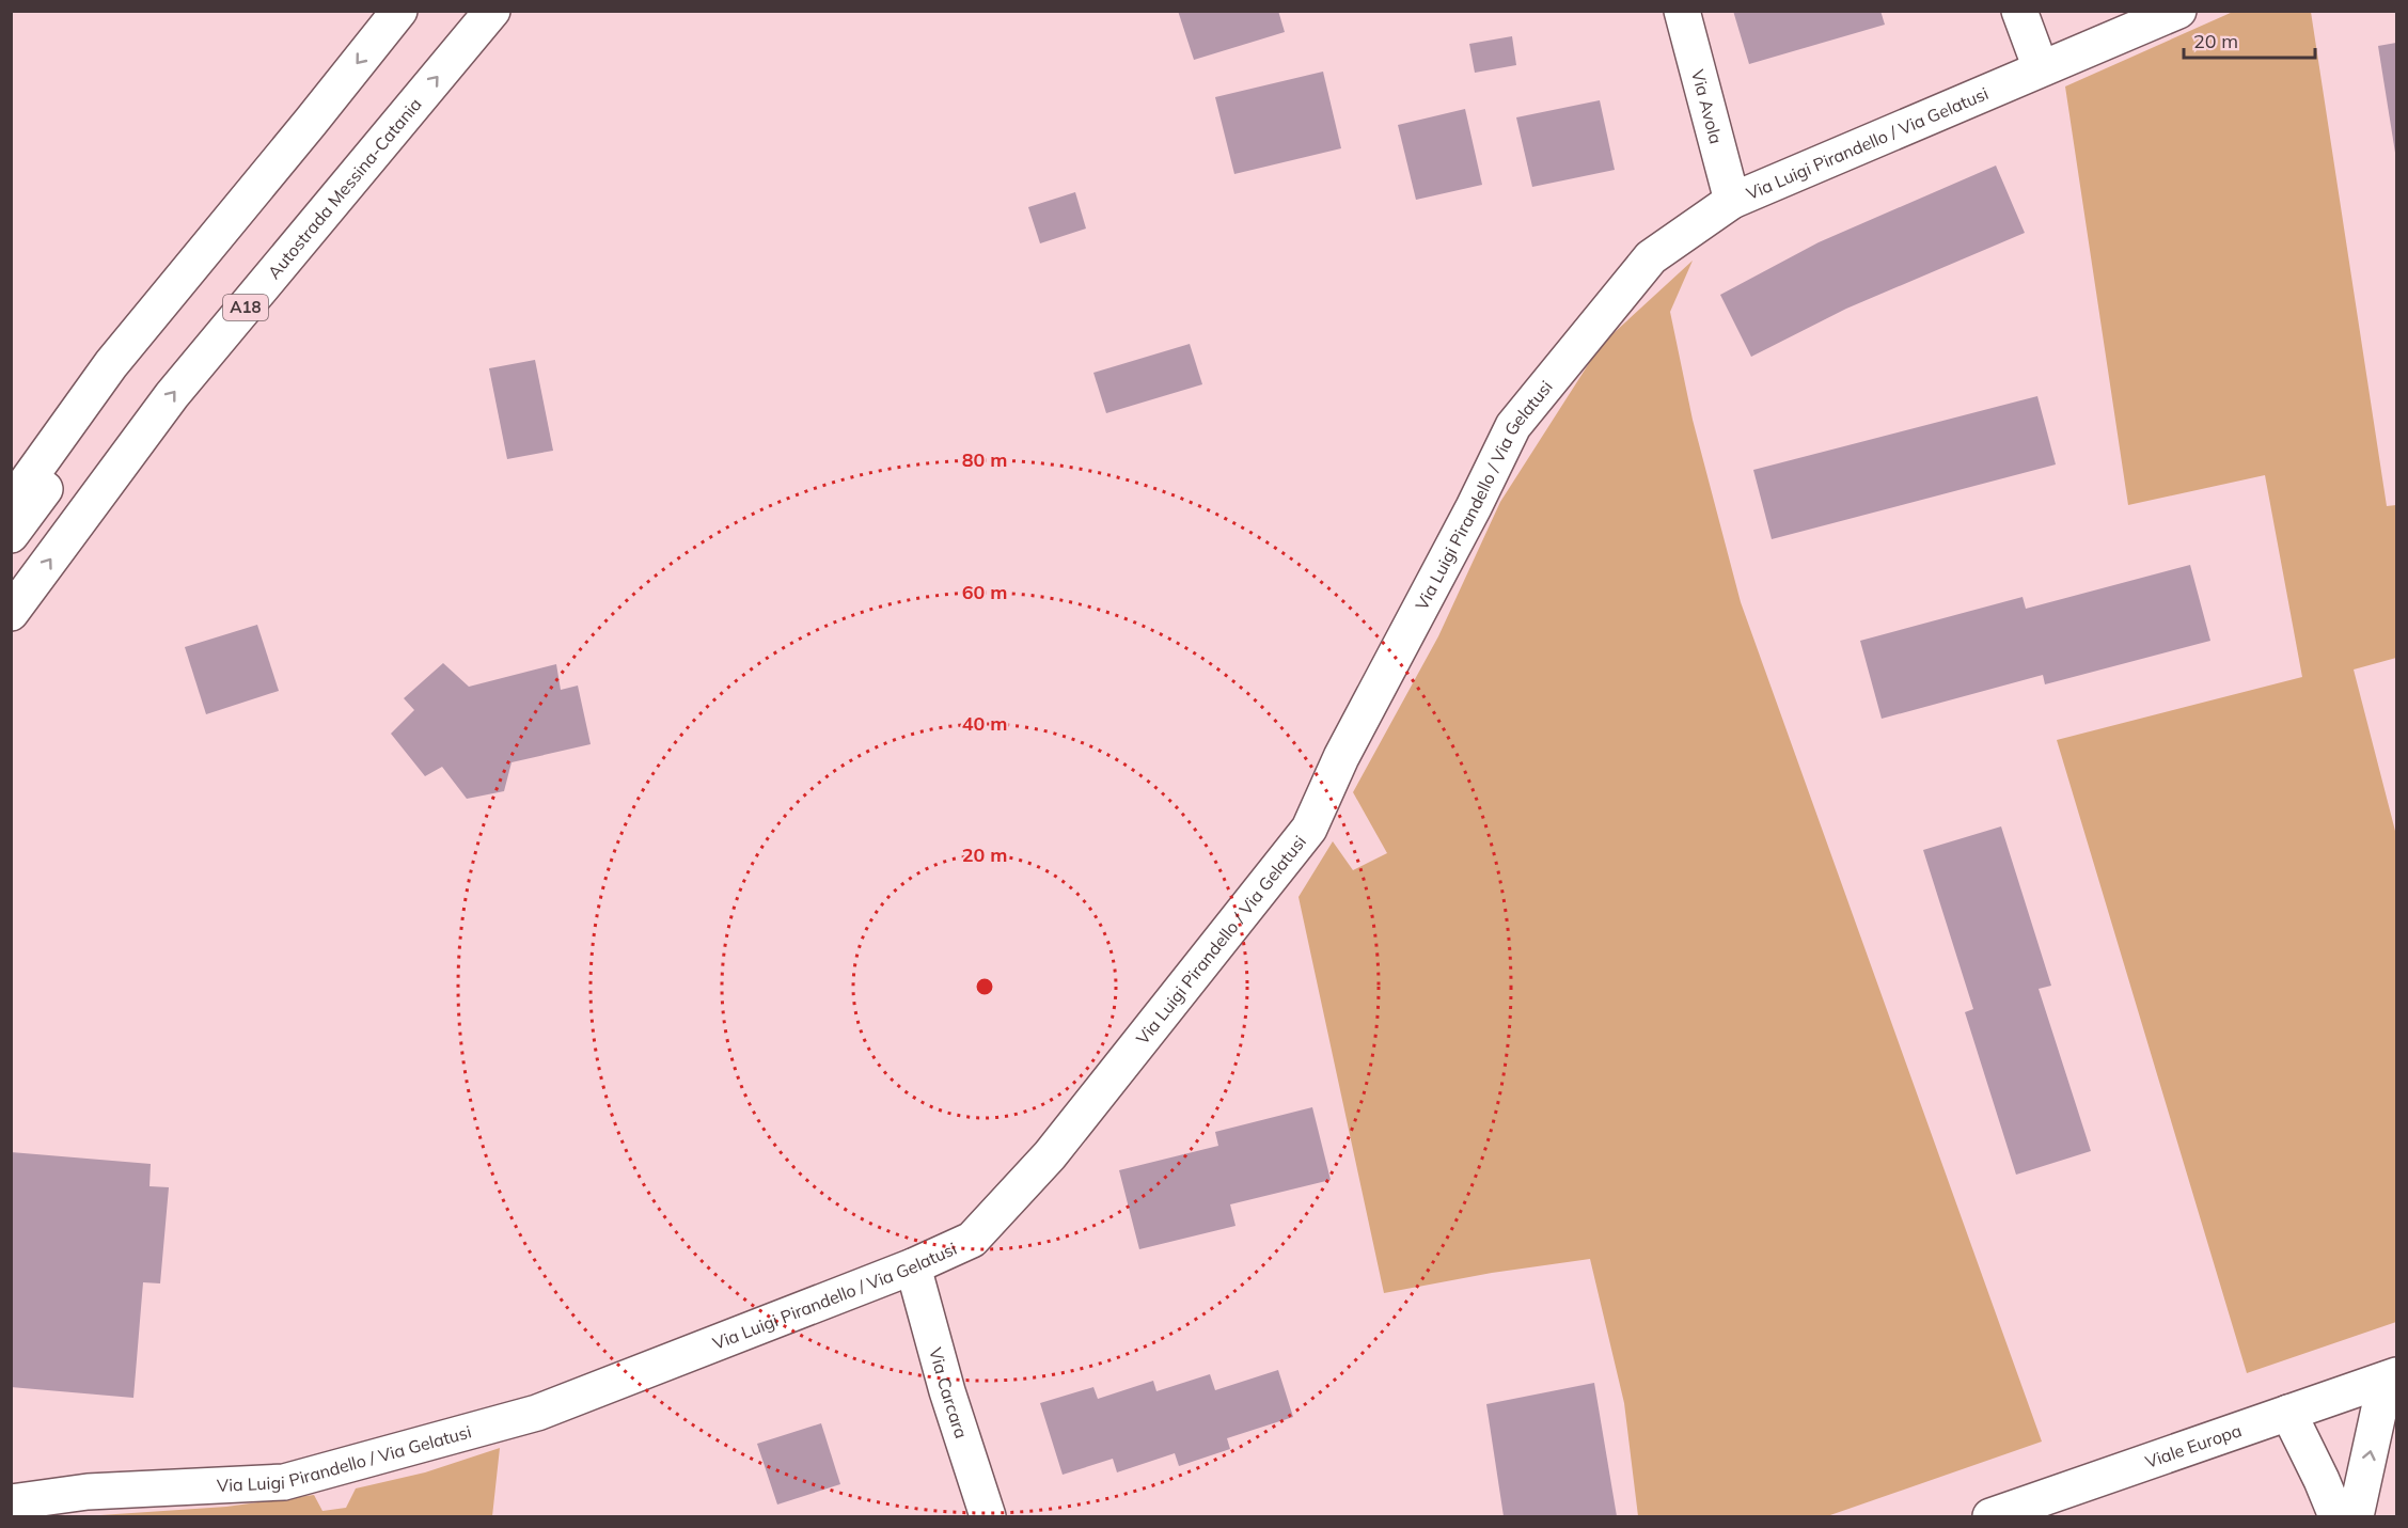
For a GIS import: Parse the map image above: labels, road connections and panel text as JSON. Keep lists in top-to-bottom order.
{
  "streets": {
    "main road": [
      "Via Avola",
      "Via Luigi Pirandello / Via Gelatusi",
      "Autostrada Messina-Catania",
      "A18",
      "Via Carcara",
      "Viale Europa"
    ]
  },
  "crossings": [
    ["Via Avola", "Via Luigi Pirandello / Via Gelatusi"],
    ["Via Luigi Pirandello / Via Gelatusi", "Via Carcara"]
  ],
  "scale_bar": "20 m",
  "rings": [
    "80 m",
    "60 m",
    "40 m",
    "20 m"
  ]
}
